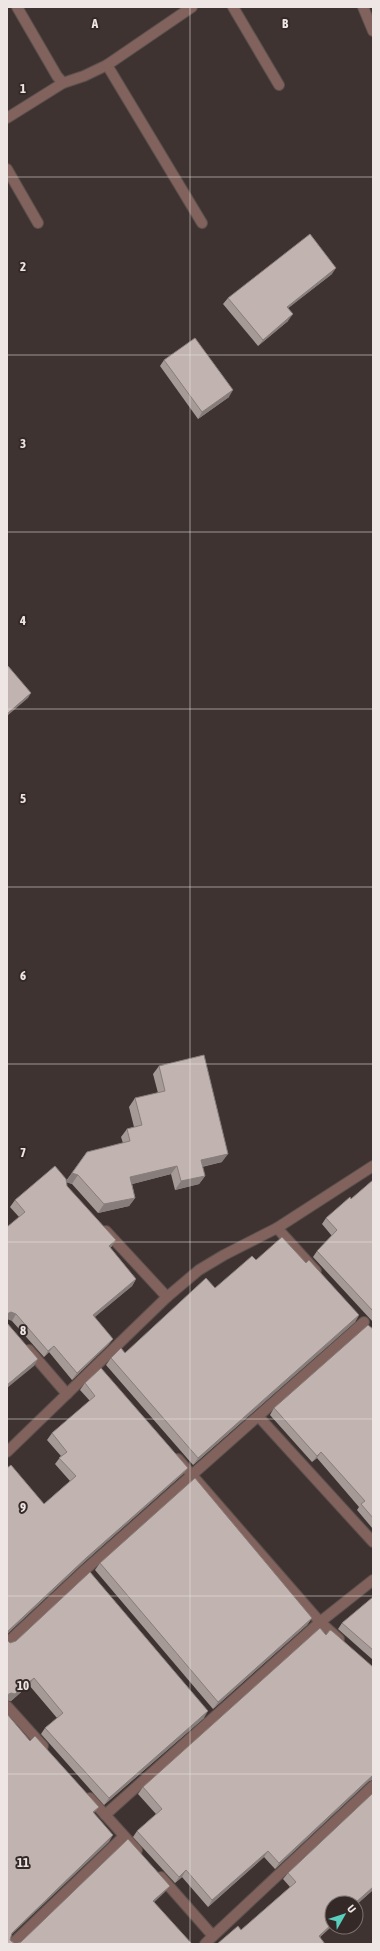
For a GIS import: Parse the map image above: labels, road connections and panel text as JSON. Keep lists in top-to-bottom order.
{
  "north": "top right",
  "grid": {
    "columns": ["A", "B"],
    "rows": [
      "1",
      "2",
      "3",
      "4",
      "5",
      "6",
      "7",
      "8",
      "9",
      "10",
      "11"
    ]
  }
}
